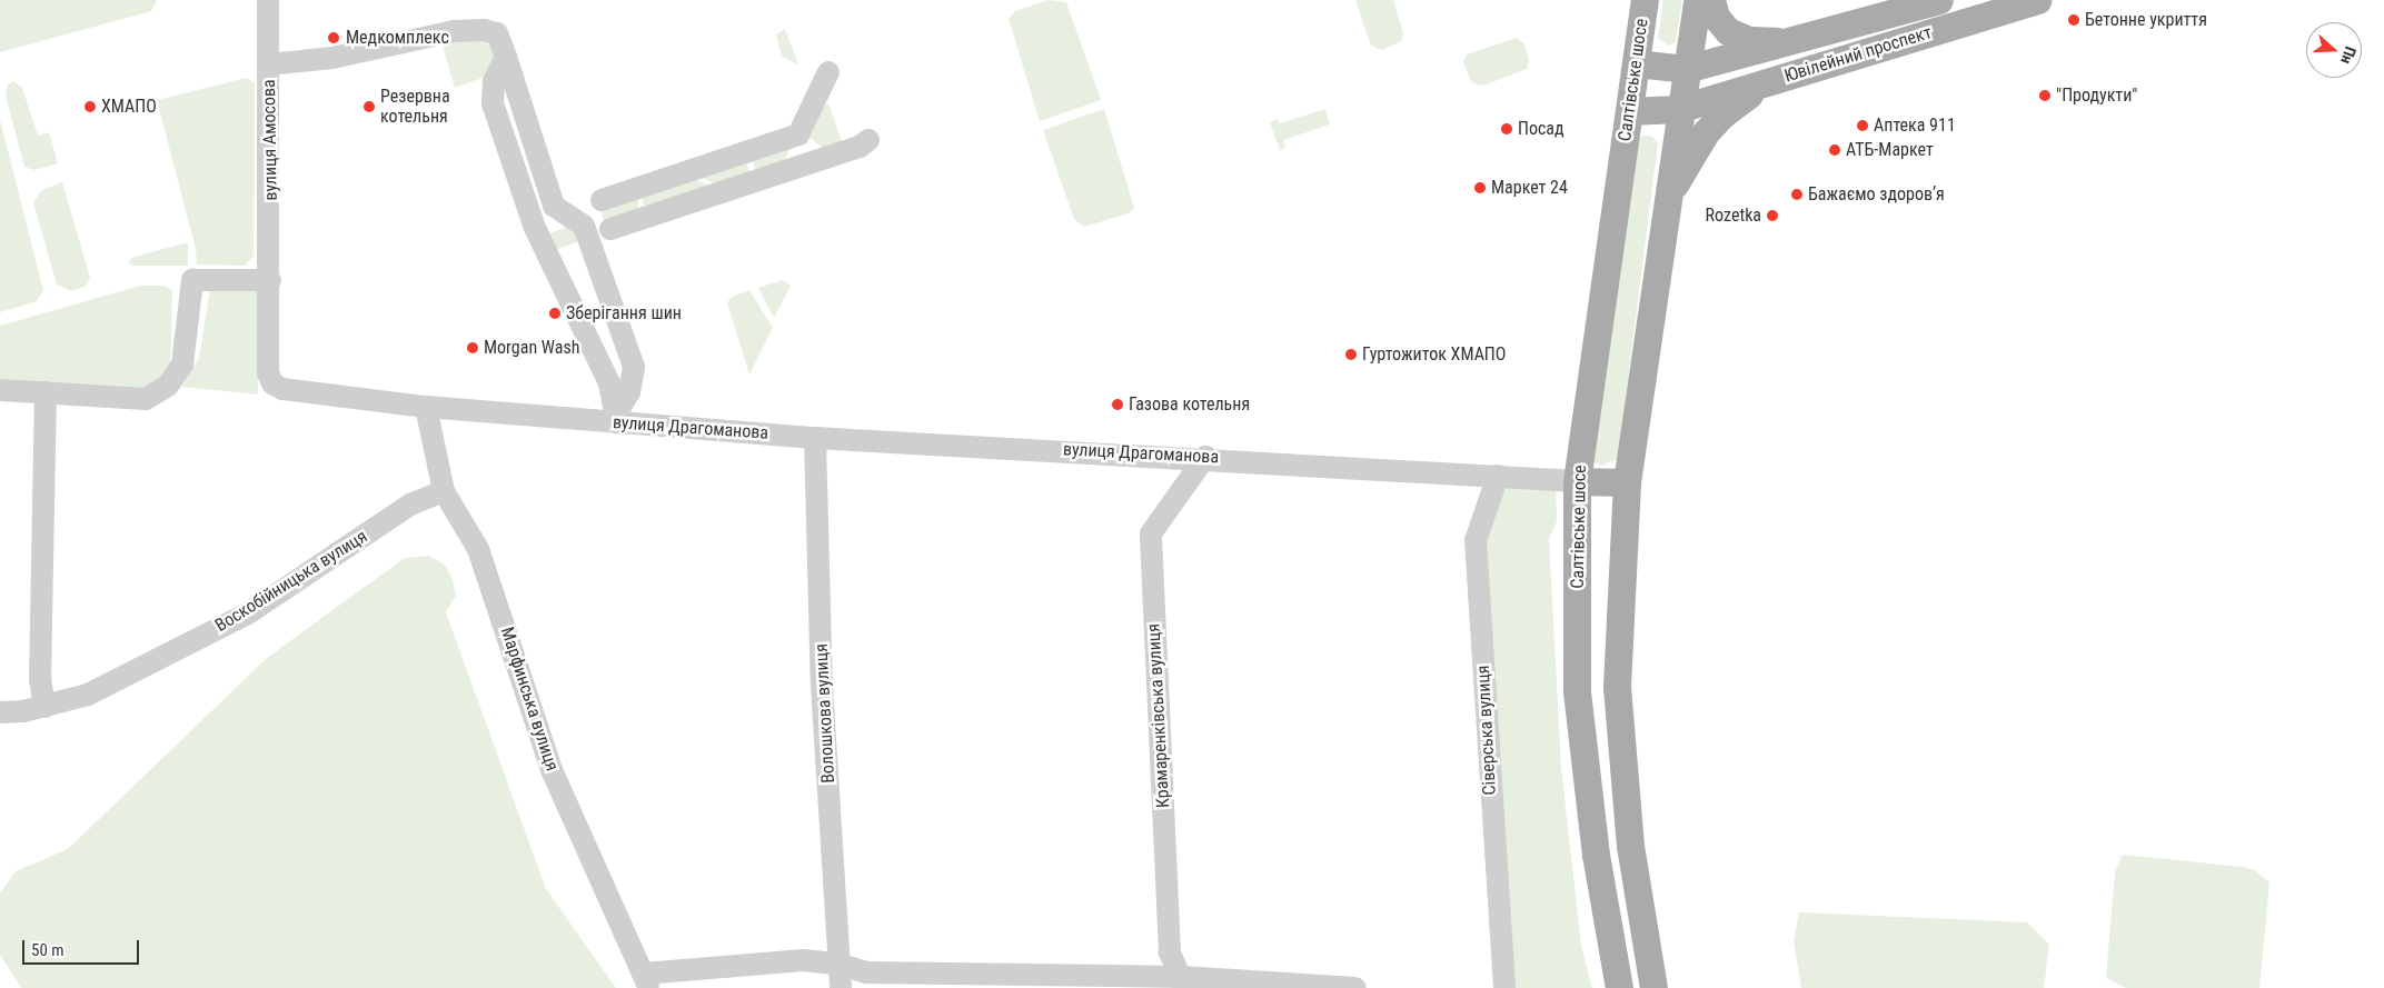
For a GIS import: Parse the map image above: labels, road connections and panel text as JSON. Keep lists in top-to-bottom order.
{
  "streets": {
    "main road": ["Ювілейний проспект", "Салтівське шосе"],
    "street": [
      "вулиця Амосова",
      "вулиця Драгоманова",
      "Воскобійницька вулиця",
      "Марфинська вулиця",
      "Волошкова вулиця",
      "Крамаренківська вулиця",
      "Сіверська вулиця"
    ]
  },
  "crossings": [
    ["Ювілейний проспект", "Салтівське шосе"],
    ["Салтівське шосе", "вулиця Драгоманова"],
    ["вулиця Амосова", "вулиця Драгоманова"],
    ["вулиця Драгоманова", "Марфинська вулиця"],
    ["вулиця Драгоманова", "Волошкова вулиця"],
    ["вулиця Драгоманова", "Крамаренківська вулиця"],
    ["вулиця Драгоманова", "Сіверська вулиця"],
    ["Воскобійницька вулиця", "Марфинська вулиця"]
  ],
  "places": [
    "Бетонне укриття",
    "Медкомплекс",
    "\"Продукти\"",
    "ХМАПО",
    "Резервна котельня",
    "Аптека 911",
    "Посад",
    "АТБ-Маркет",
    "Маркет 24",
    "Бажаємо здоровʼя",
    "Rozetka",
    "Зберігання шин",
    "Morgan Wash",
    "Гуртожиток ХМАПО",
    "Газова котельня"
  ],
  "scale_bar": "50 m",
  "north": "right"
}
